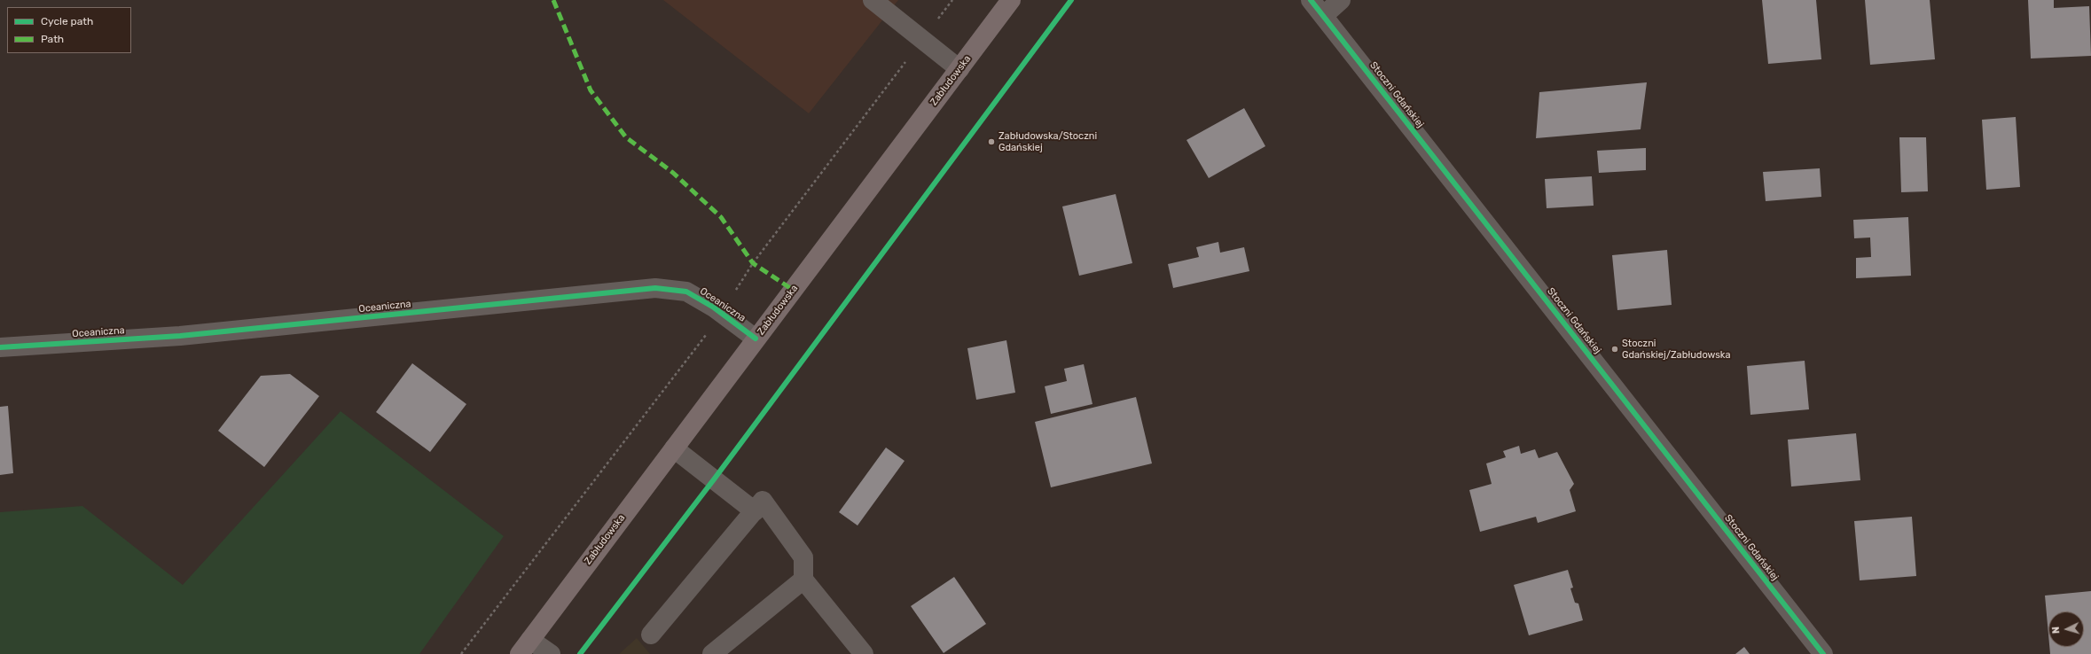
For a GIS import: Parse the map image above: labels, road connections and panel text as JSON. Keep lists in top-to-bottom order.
{
  "streets": {
    "highway": ["Zabłudowska"],
    "street": ["Stoczni Gdańskiej", "Oceaniczna"]
  },
  "crossings": [
    ["Zabłudowska", "Oceaniczna"]
  ],
  "places": ["Zabłudowska/Stoczni Gdańskiej", "Stoczni Gdańskiej/Zabłudowska"],
  "legend": ["Cycle path", "Path"],
  "north": "left"
}
